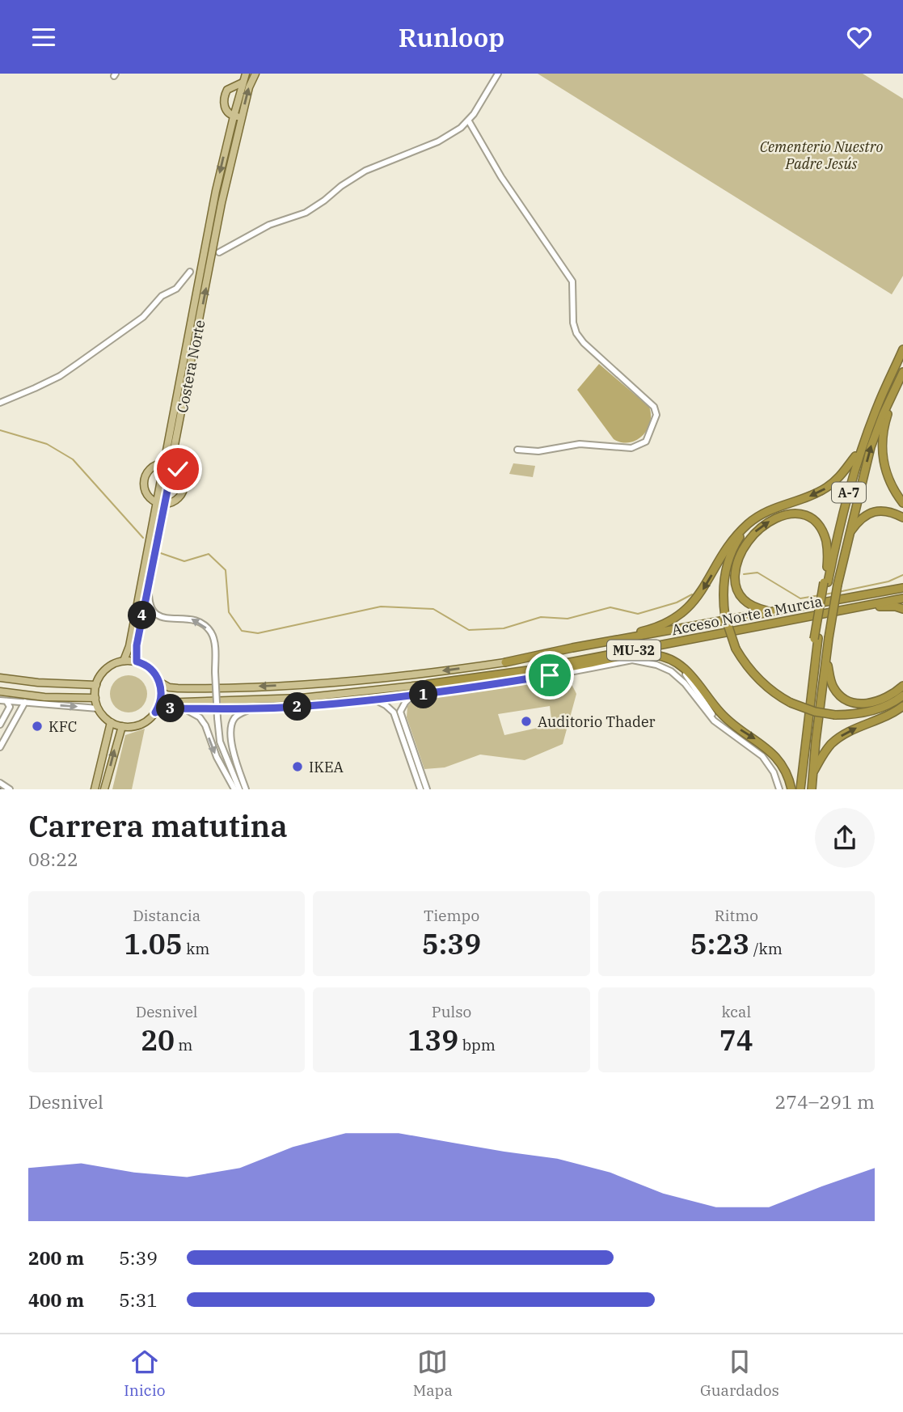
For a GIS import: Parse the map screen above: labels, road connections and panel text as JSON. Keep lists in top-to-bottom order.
{
  "streets": {
    "highway": ["A-7", "Acceso Norte a Murcia", "MU-32"],
    "main road": ["Costera Norte"]
  },
  "parks": ["Cementerio Nuestro Padre Jesús"],
  "places": ["Auditorio Thader", "KFC", "IKEA"],
  "page": {
    "header": "Runloop",
    "pins": [
      "4",
      "1",
      "2",
      "3"
    ],
    "heading": ["Carrera matutina", "08:22"],
    "stats": [
      ["Distancia", "1.05 km"],
      ["Tiempo", "5:39"],
      ["Ritmo", "5:23 /km"],
      ["Desnivel", "20 m"],
      ["Pulso", "139 bpm"],
      ["kcal", "74"]
    ],
    "chart": ["Desnivel", "274–291 m"],
    "list": [
      {
        "name": "200 m",
        "note": "5:39"
      },
      {
        "name": "400 m",
        "note": "5:31"
      }
    ],
    "tabs": ["Inicio", "Mapa", "Guardados"]
  }
}
